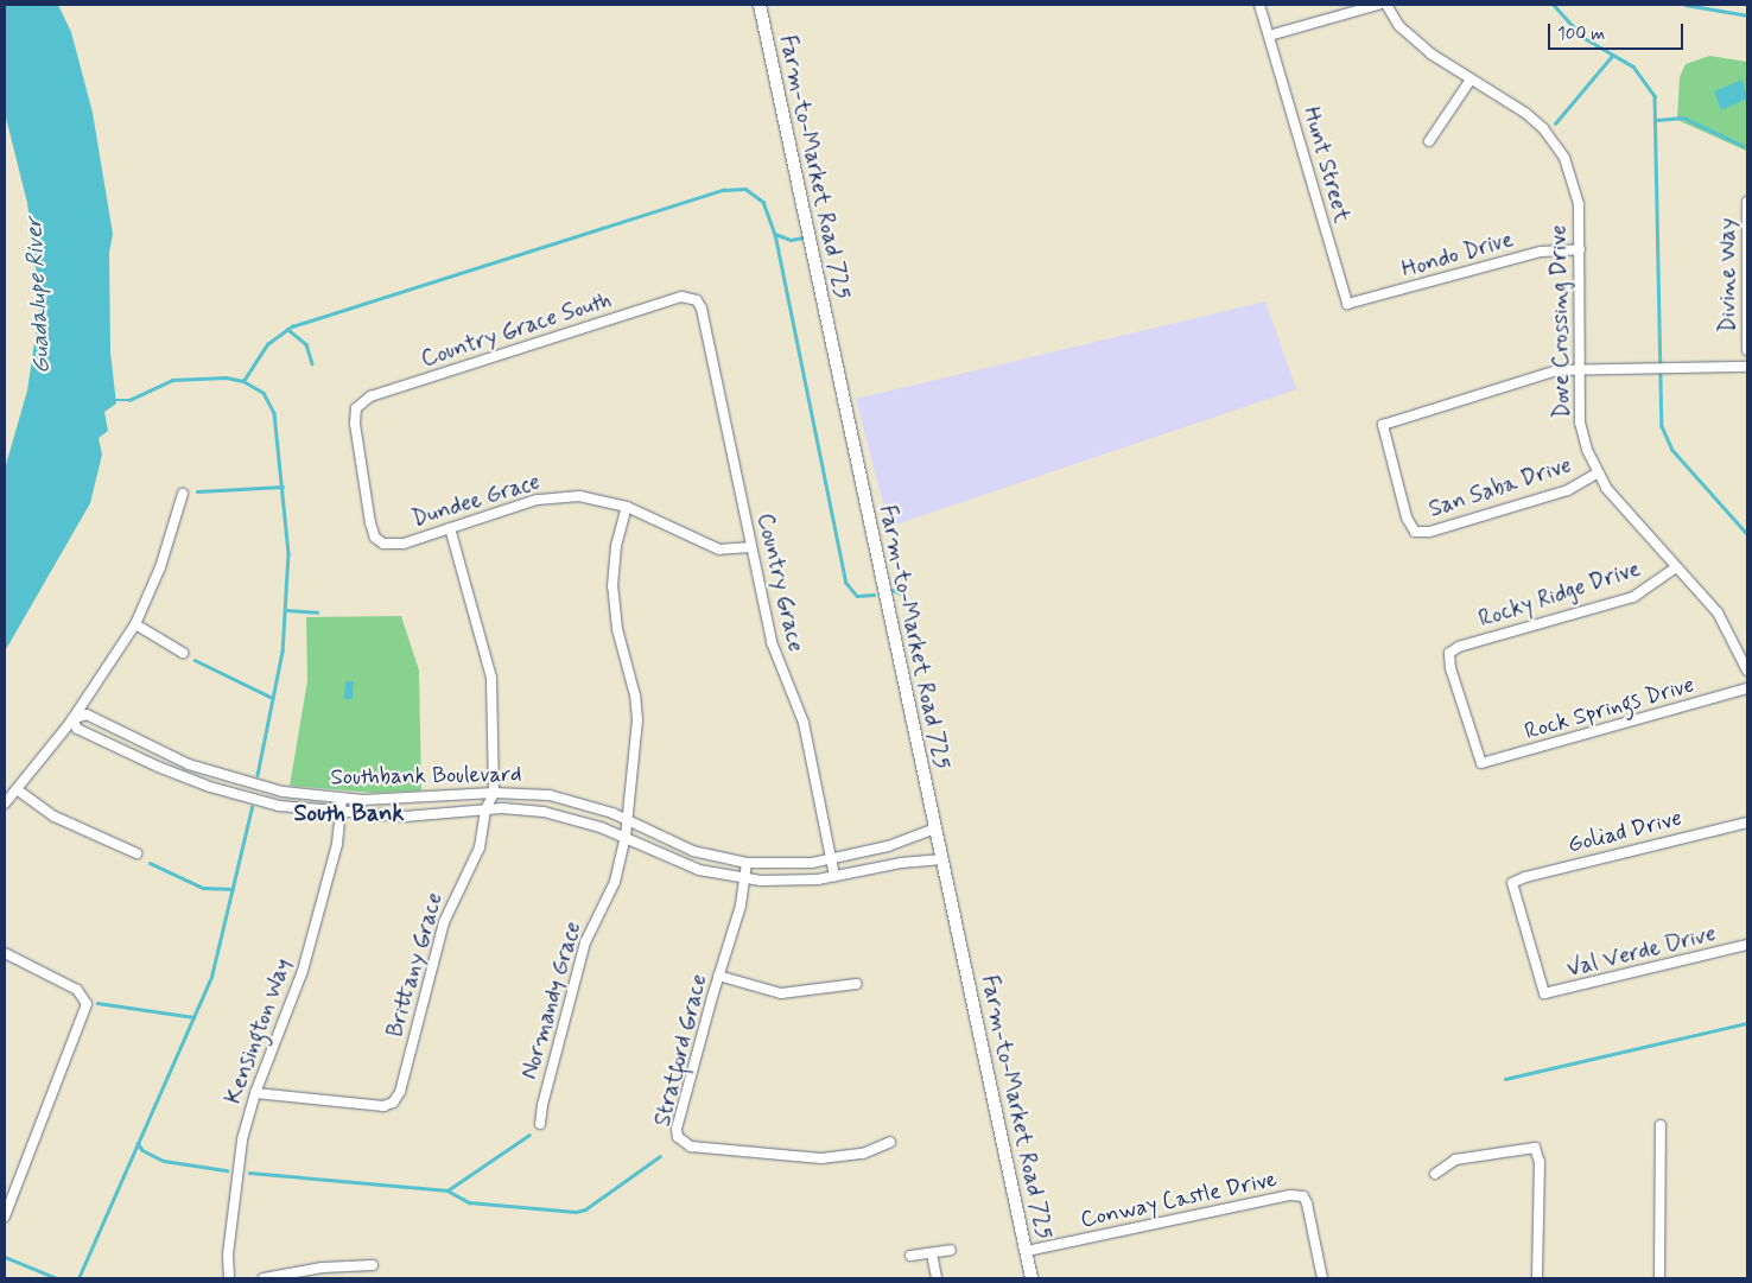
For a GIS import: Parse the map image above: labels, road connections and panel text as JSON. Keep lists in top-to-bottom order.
{
  "streets": {
    "street": [
      "Hunt Street",
      "Farm-to-Market Road 725",
      "Hondo Drive",
      "Divine Way",
      "Dove Crossing Drive",
      "Country Grace South",
      "San Saba Drive",
      "Dundee Grace",
      "Country Grace",
      "Rocky Ridge Drive",
      "Rock Springs Drive",
      "Southbank Boulevard",
      "Goliad Drive",
      "Val Verde Drive",
      "Brittany Grace",
      "Normandy Grace",
      "Kensington Way",
      "Stratford Grace",
      "Conway Castle Drive"
    ]
  },
  "crossings": [
    ["Hunt Street", "Hondo Drive"],
    ["Farm-to-Market Road 725", "Southbank Boulevard"],
    ["Farm-to-Market Road 725", "Conway Castle Drive"],
    ["Hondo Drive", "Dove Crossing Drive"],
    ["Dove Crossing Drive", "San Saba Drive"],
    ["Dove Crossing Drive", "Rocky Ridge Drive"],
    ["Country Grace South", "Dundee Grace"],
    ["Country Grace South", "Country Grace"],
    ["Dundee Grace", "Country Grace"],
    ["Dundee Grace", "Brittany Grace"],
    ["Dundee Grace", "Normandy Grace"],
    ["Country Grace", "Southbank Boulevard"],
    ["Rocky Ridge Drive", "Rock Springs Drive"],
    ["Southbank Boulevard", "Brittany Grace"],
    ["Southbank Boulevard", "Normandy Grace"],
    ["Southbank Boulevard", "Kensington Way"],
    ["Southbank Boulevard", "Stratford Grace"],
    ["Goliad Drive", "Val Verde Drive"],
    ["Brittany Grace", "Kensington Way"]
  ],
  "districts": ["South Bank"],
  "water": ["Guadalupe River"],
  "scale_bar": "100 m"
}
